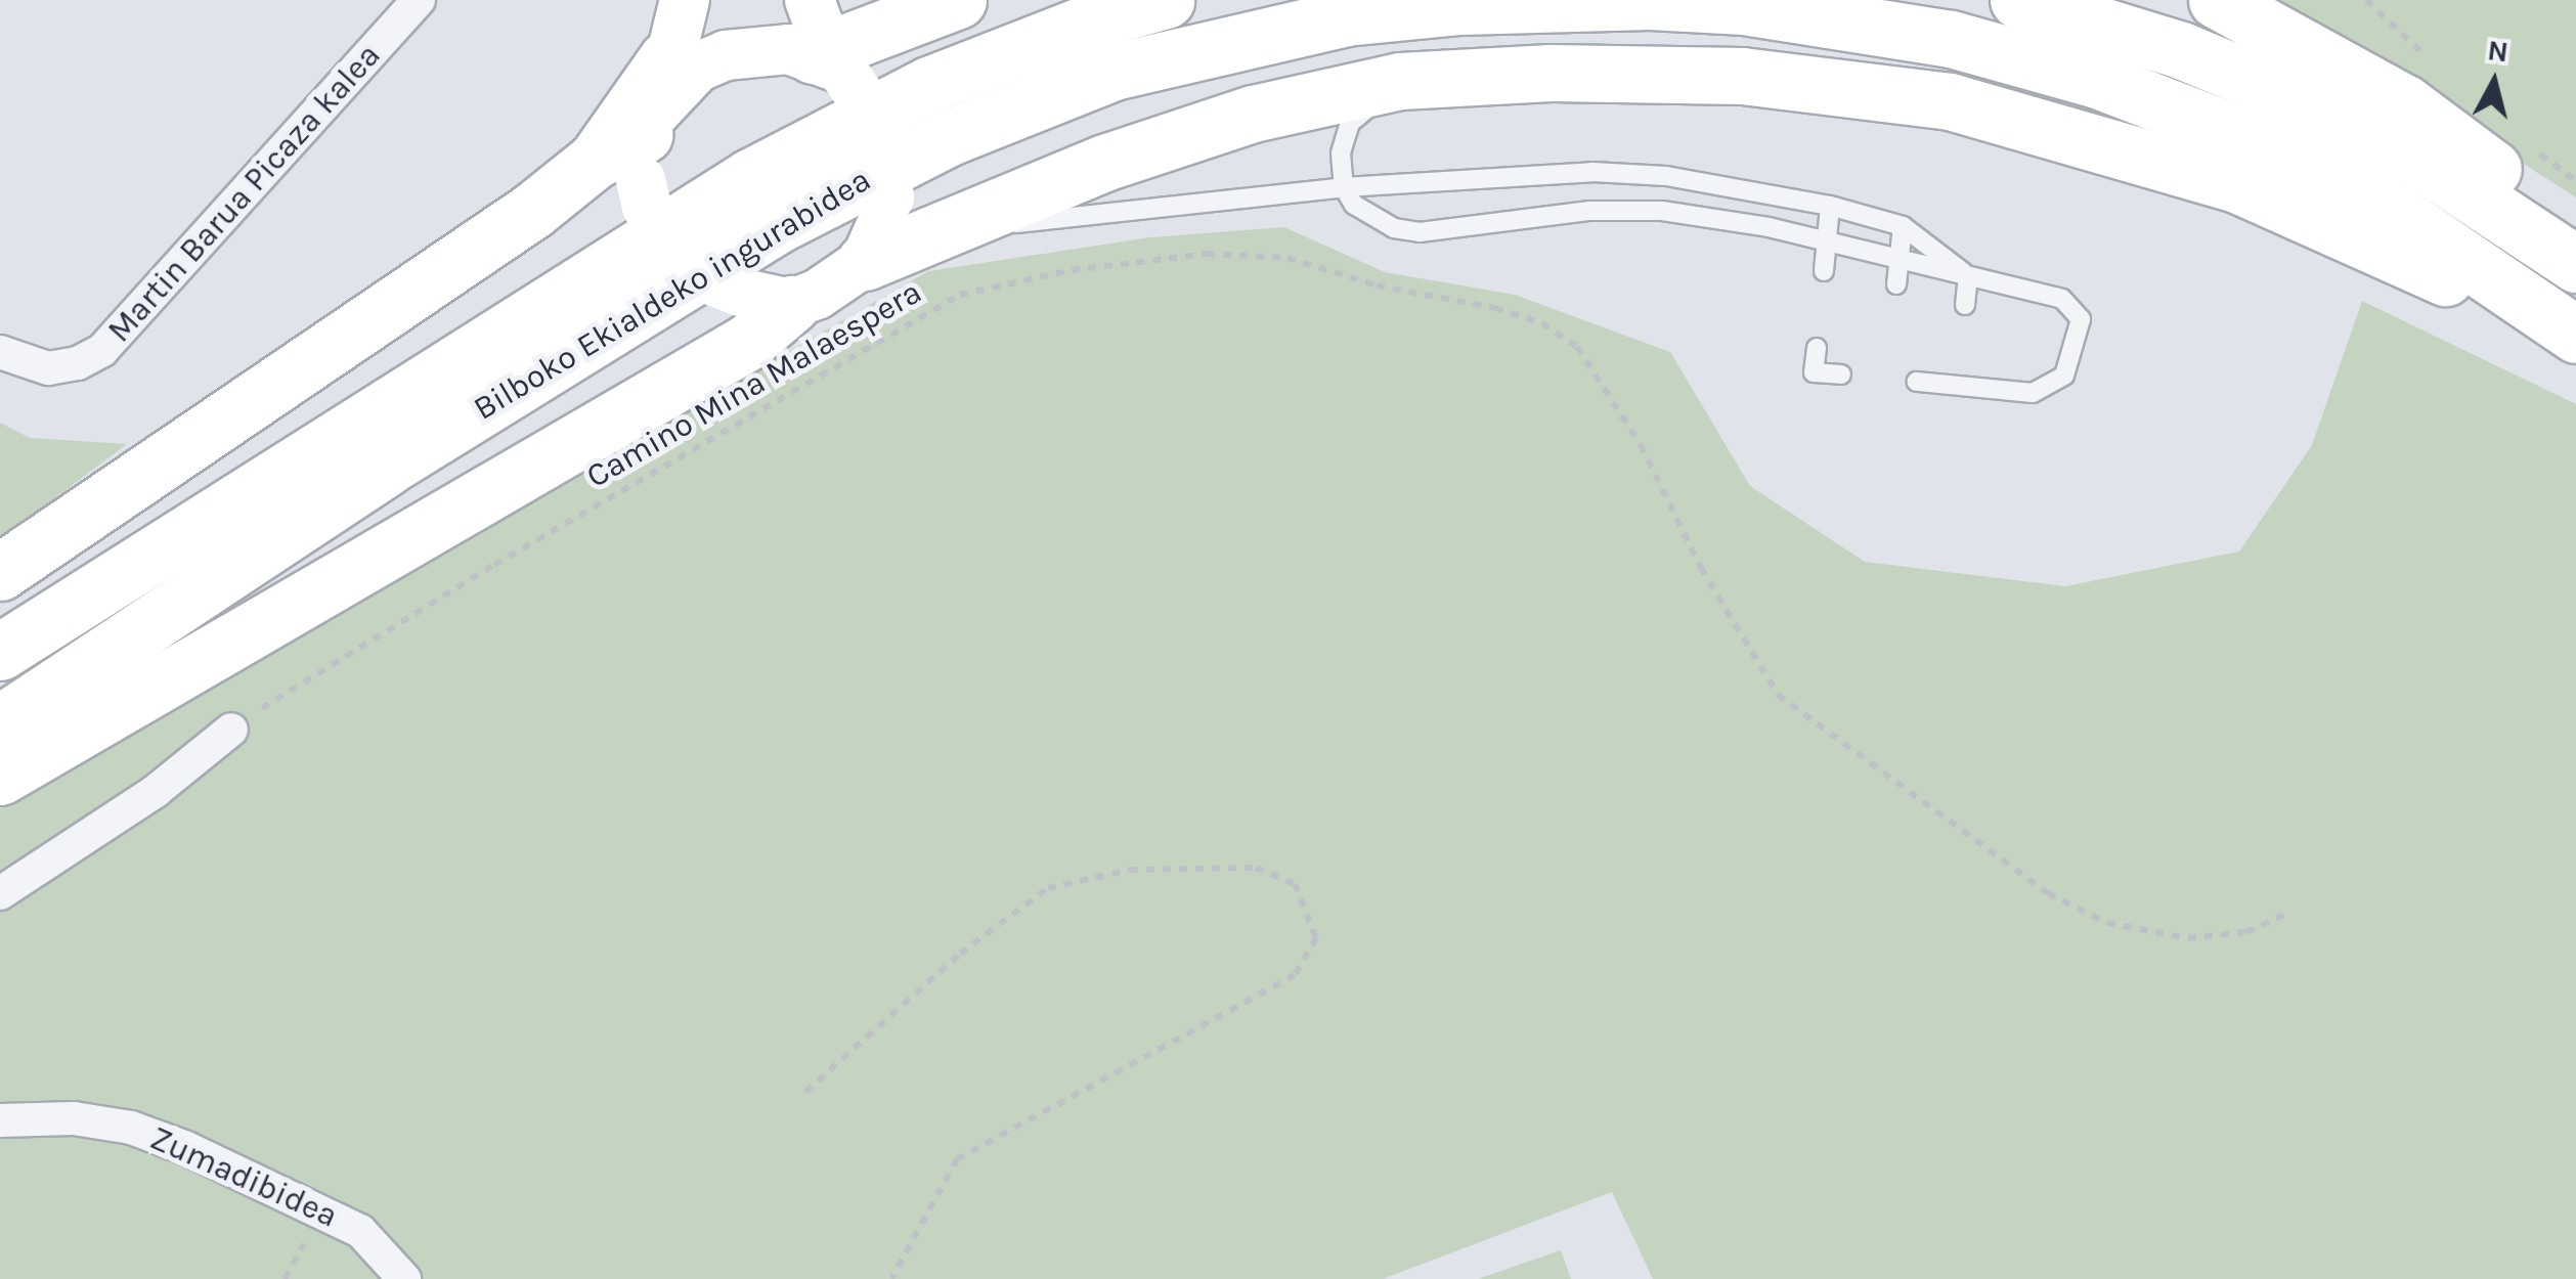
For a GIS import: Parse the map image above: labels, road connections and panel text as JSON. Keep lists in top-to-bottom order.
{
  "streets": {
    "highway": ["Bilboko Ekialdeko ingurabidea"],
    "street": ["Martin Barua Picaza kalea", "Zumadibidea"],
    "path": ["Camino Mina Malaespera"]
  },
  "north": "top"
}
